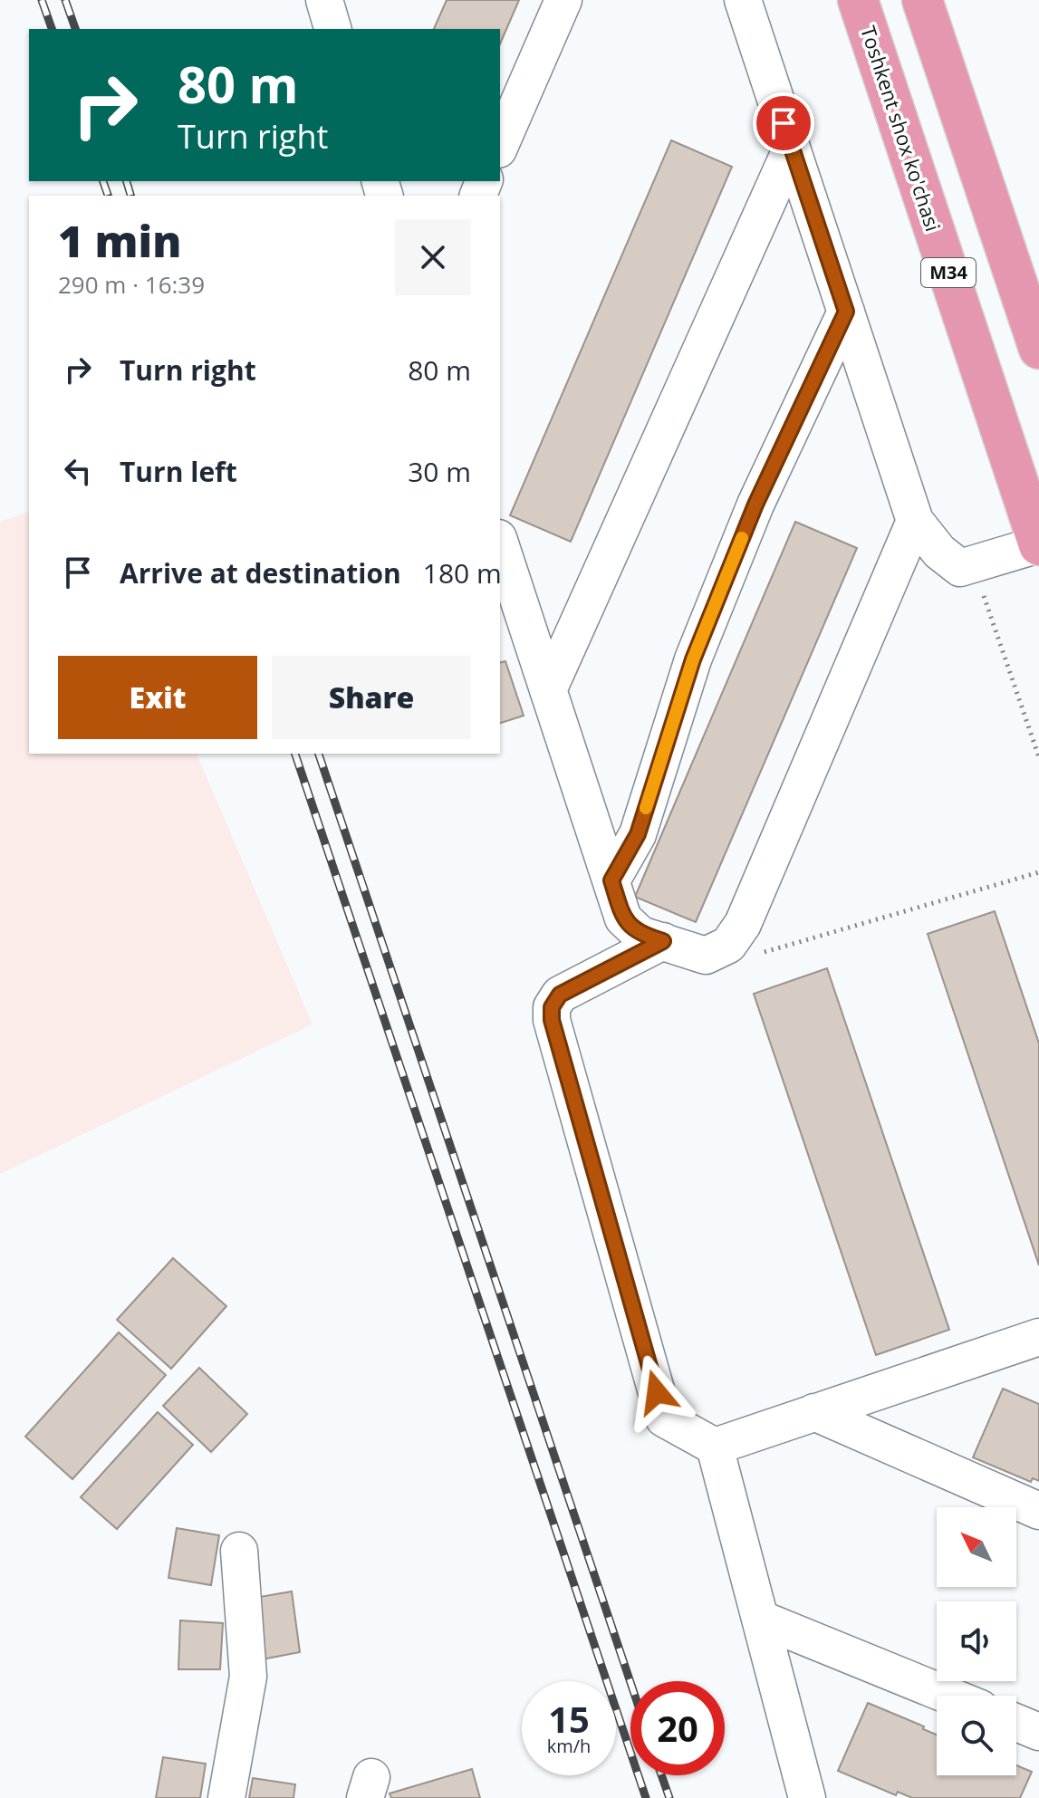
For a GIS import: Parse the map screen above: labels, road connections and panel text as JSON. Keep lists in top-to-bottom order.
{
  "streets": {
    "main road": ["Toshkent shox ko'chasi", "M34"]
  },
  "north": "top left",
  "page": {
    "turn": ["80 m", "Turn right"],
    "heading": ["1 min", "290 m · 16:39"],
    "list": [
      {
        "name": "Turn right",
        "value": "80 m"
      },
      {
        "name": "Turn left",
        "value": "30 m"
      },
      {
        "name": "Arrive at destination",
        "value": "180 m"
      }
    ],
    "buttons": ["Exit", "Share"],
    "speed": "15 km/h",
    "limit": "20"
  }
}
